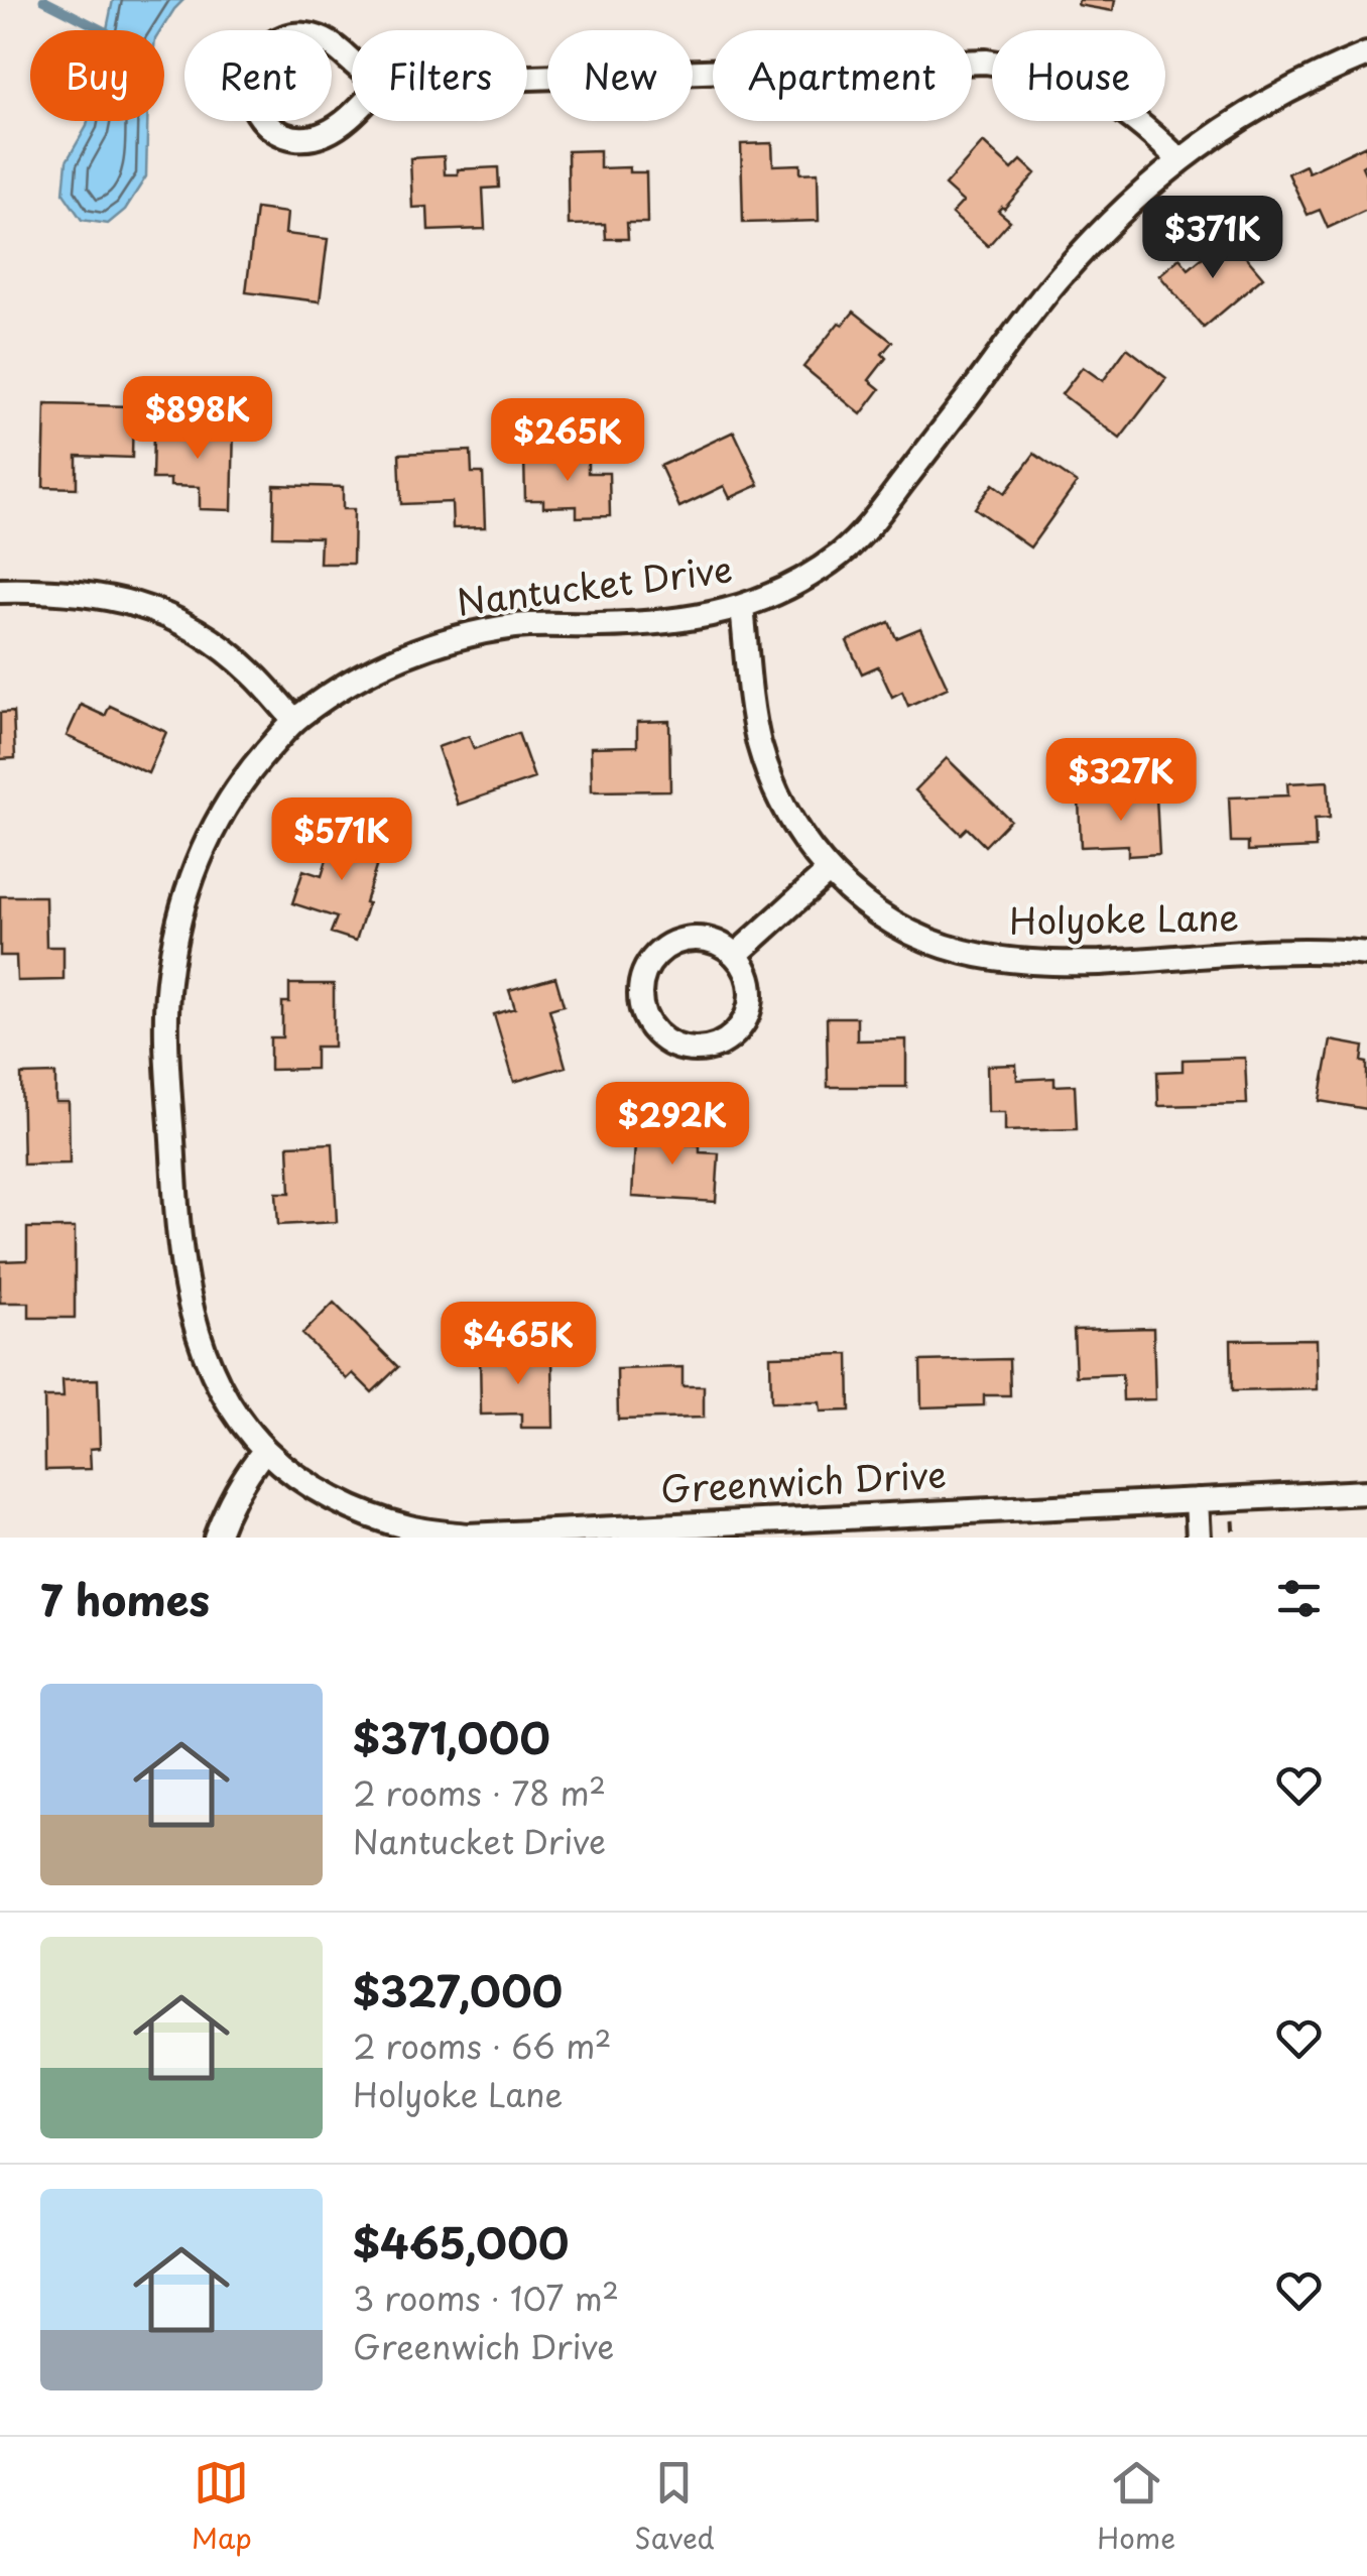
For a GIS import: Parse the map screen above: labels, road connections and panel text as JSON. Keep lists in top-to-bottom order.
{
  "streets": {
    "street": ["Nantucket Drive", "Holyoke Lane", "Greenwich Drive"]
  },
  "crossings": [
    ["Nantucket Drive", "Holyoke Lane"],
    ["Nantucket Drive", "Greenwich Drive"]
  ],
  "page": {
    "chip": [
      "Buy",
      "Rent",
      "Filters",
      "New",
      "Apartment",
      "House"
    ],
    "price": [
      "$371K",
      "$898K",
      "$265K",
      "$327K",
      "$571K",
      "$292K",
      "$465K"
    ],
    "heading": "7 homes",
    "list": [
      {
        "name": "$371,000",
        "note": "2 rooms · 78 m² · Nantucket Drive"
      },
      {
        "name": "$327,000",
        "note": "2 rooms · 66 m² · Holyoke Lane"
      },
      {
        "name": "$465,000",
        "note": "3 rooms · 107 m² · Greenwich Drive"
      }
    ],
    "tabs": ["Map", "Saved", "Home"]
  }
}
